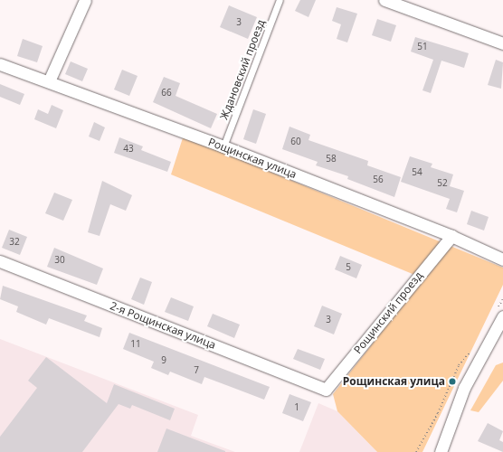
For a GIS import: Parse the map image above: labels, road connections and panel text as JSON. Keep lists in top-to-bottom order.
{
  "streets": {
    "street": ["Рощинская улица", "Рощинский проезд", "2-я Рощинская улица"],
    "lane": ["Ждановский проезд"]
  },
  "crossings": [
    ["Ждановский проезд", "Рощинская улица"],
    ["Рощинская улица", "Рощинский проезд"],
    ["Рощинский проезд", "2-я Рощинская улица"]
  ],
  "places": ["Рощинская улица"],
  "house_numbers": [
    "3",
    "51",
    "66",
    "60",
    "43",
    "58",
    "54",
    "56",
    "52",
    "32",
    "30",
    "5",
    "3",
    "11",
    "9",
    "7",
    "1"
  ]
}
